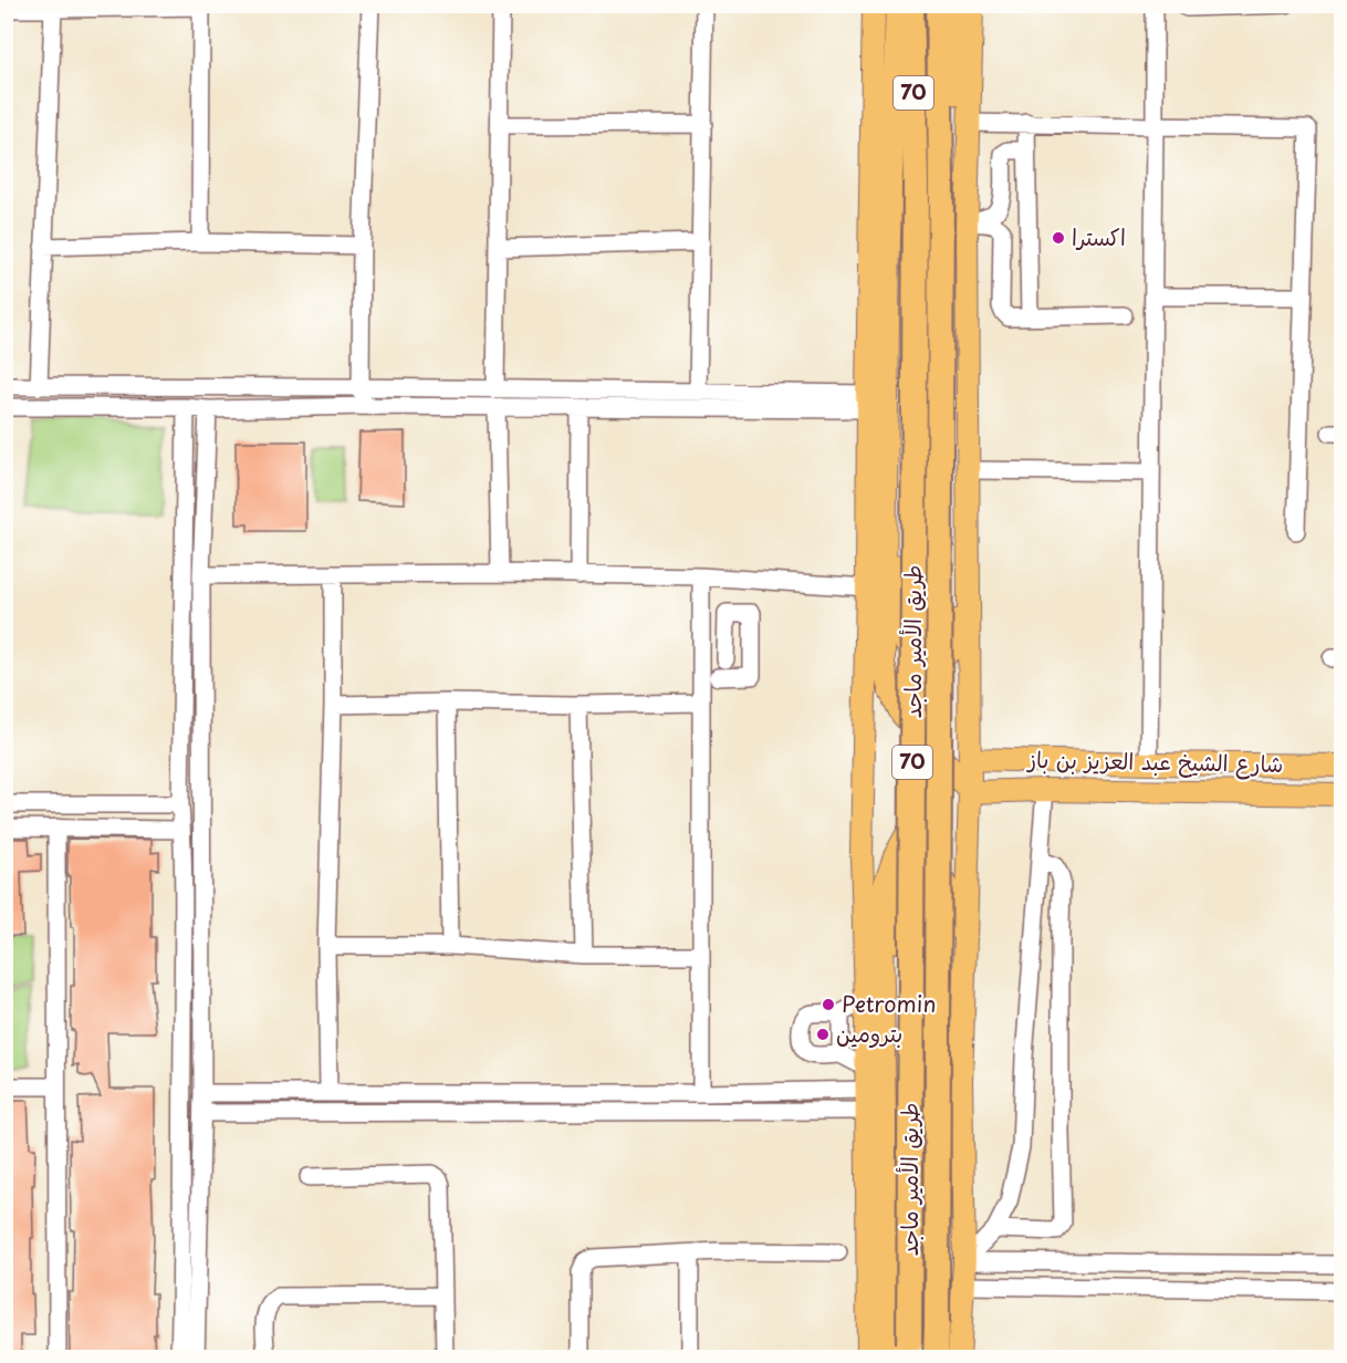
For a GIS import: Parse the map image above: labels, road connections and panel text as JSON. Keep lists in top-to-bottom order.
{
  "streets": {
    "highway": ["70", "طريق الأمير ماجد"],
    "main road": ["شارع الشيخ عبد العزيز بن باز"]
  },
  "places": ["اكسترا", "Petromin", "بترومين"]
}
